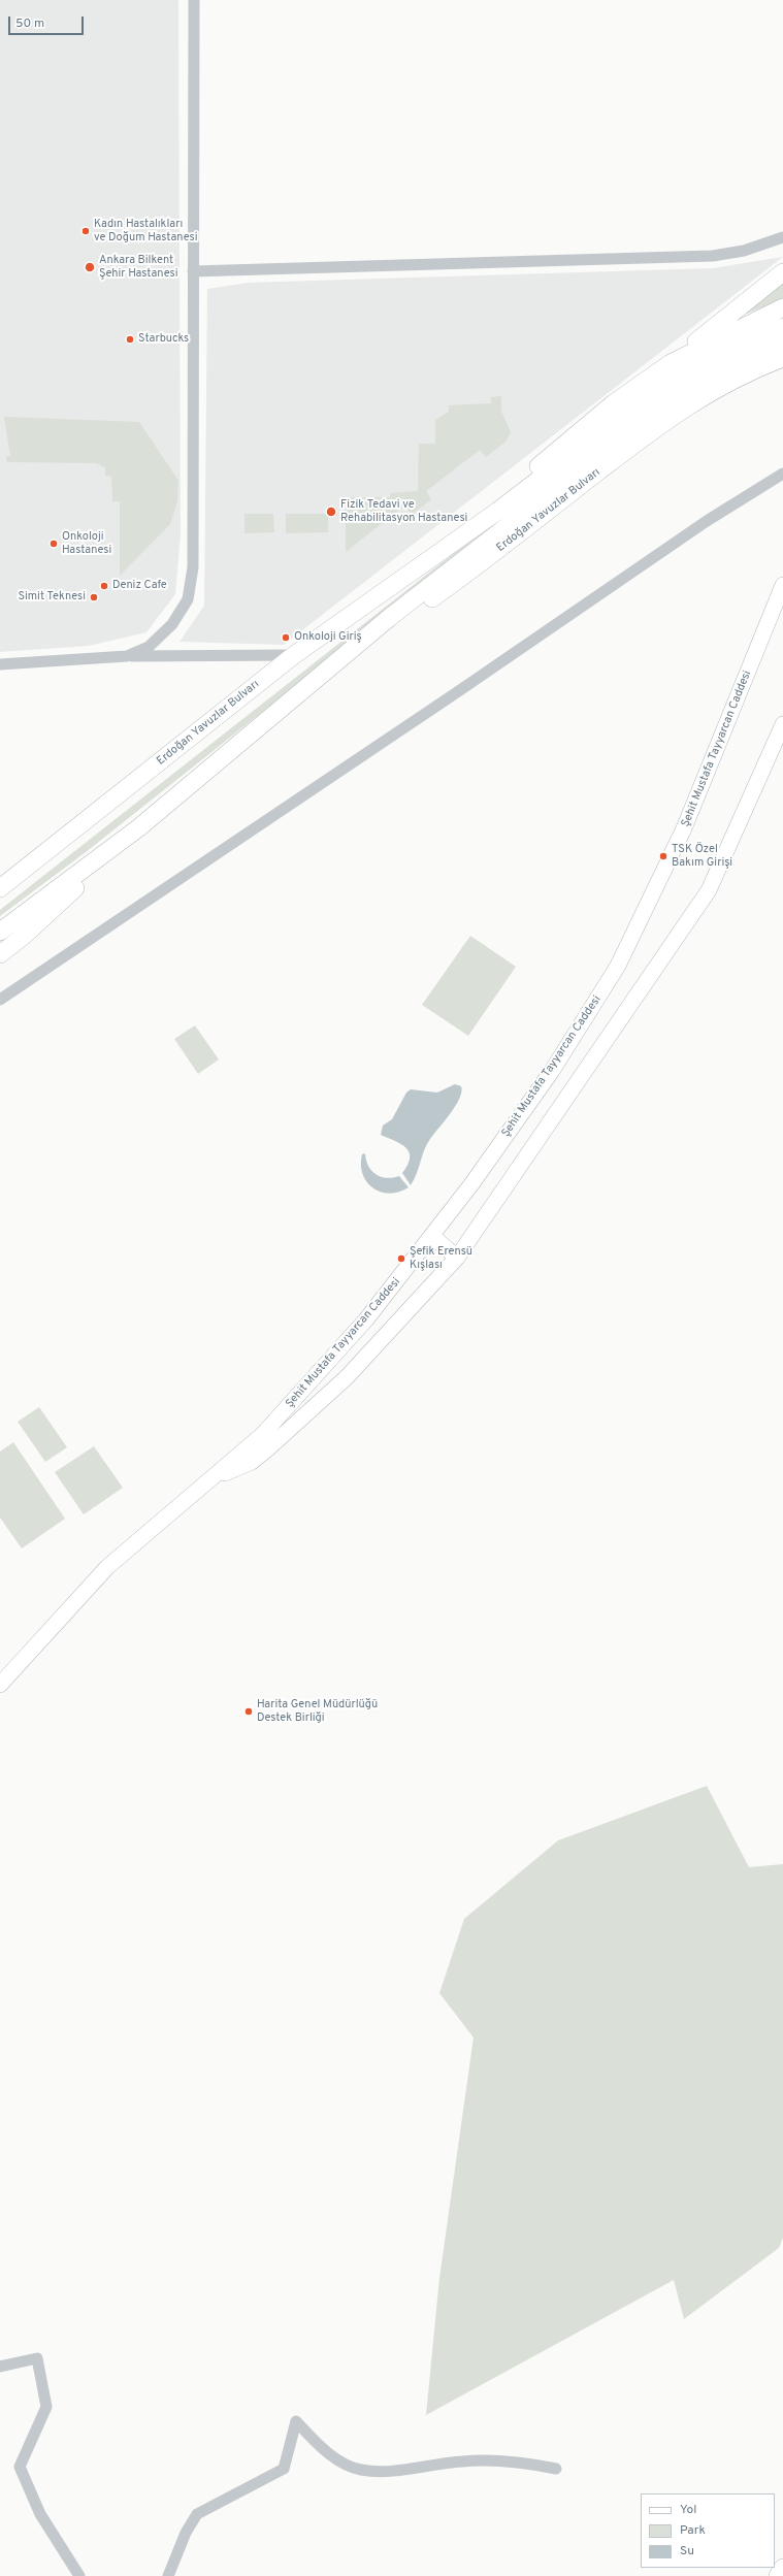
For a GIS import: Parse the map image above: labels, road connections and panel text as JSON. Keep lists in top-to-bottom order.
{
  "streets": {
    "main road": ["Erdoğan Yavuzlar Bulvarı", "Şehit Mustafa Tayyarcan Caddesi"]
  },
  "places": [
    "Kadın Hastalıkları ve Doğum Hastanesi",
    "Ankara Bilkent Şehir Hastanesi",
    "Starbucks",
    "Fizik Tedavi ve Rehabilitasyon Hastanesi",
    "Onkoloji Hastanesi",
    "Deniz Cafe",
    "Simit Teknesi",
    "Onkoloji Giriş",
    "TSK Özel Bakım Girişi",
    "Şefik Erensü Kışlası",
    "Harita Genel Müdürlüğü Destek Birliği"
  ],
  "legend": ["Yol", "Park", "Su"],
  "scale_bar": "50 m"
}
